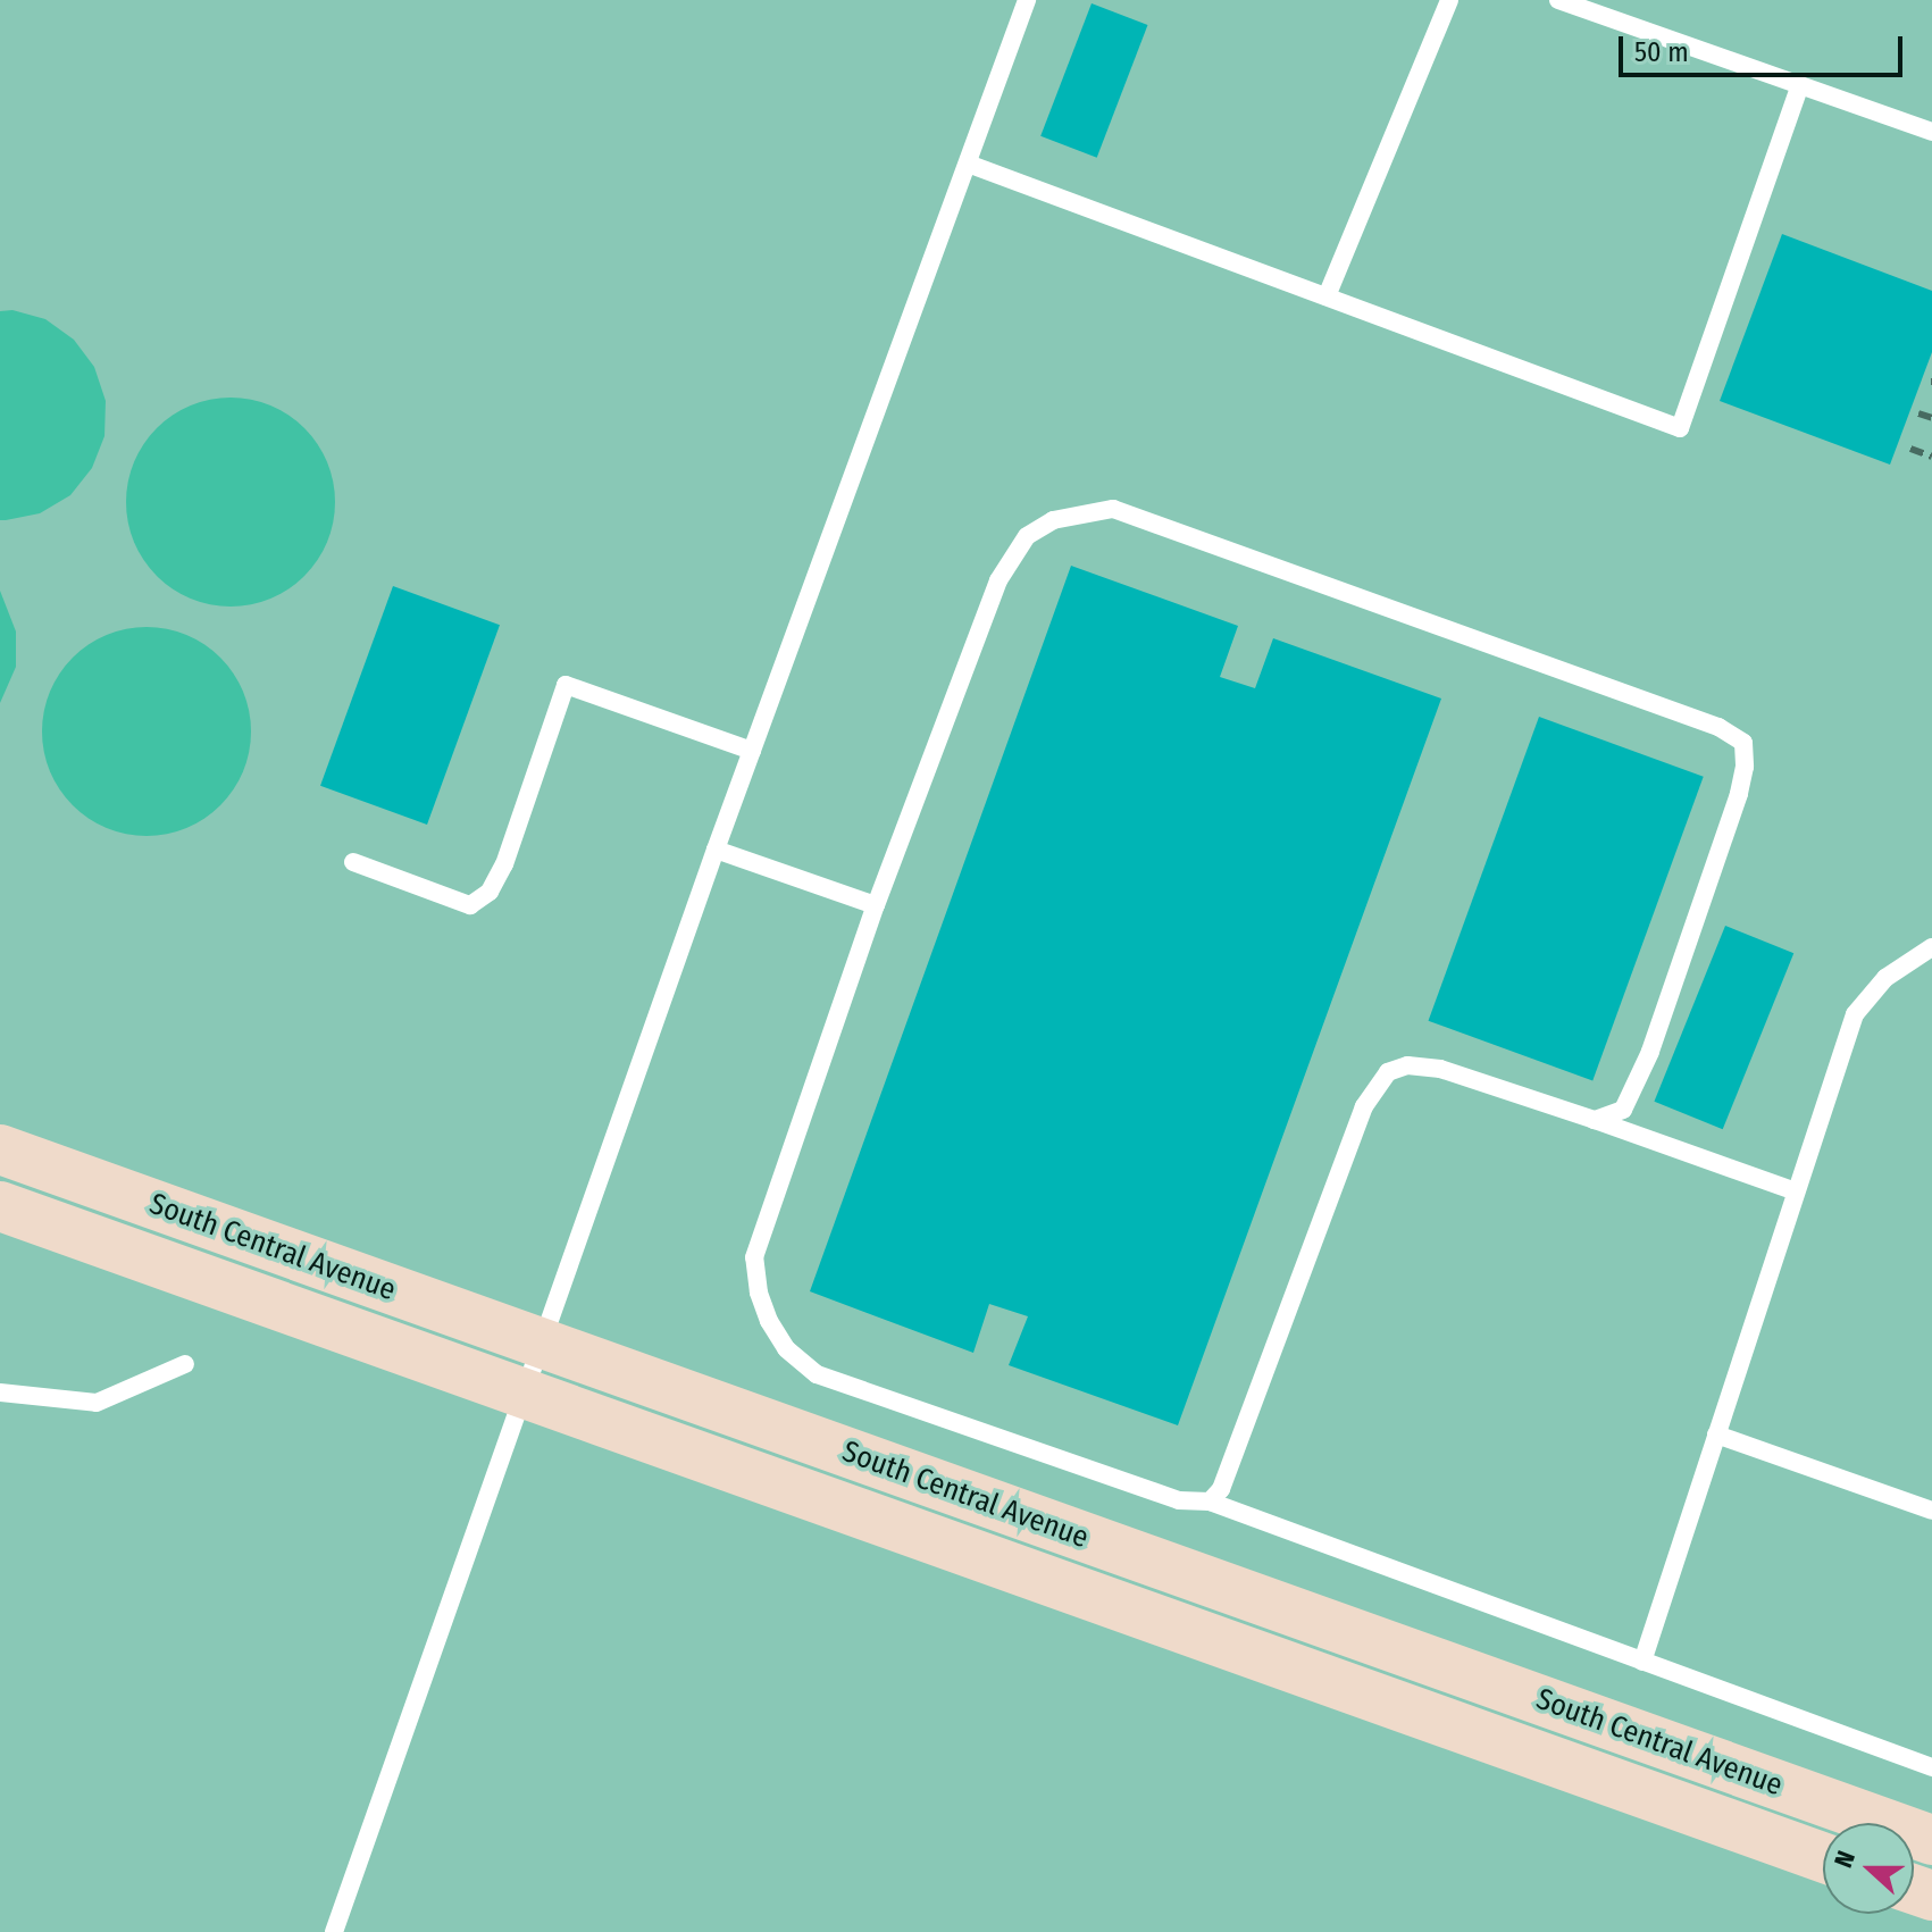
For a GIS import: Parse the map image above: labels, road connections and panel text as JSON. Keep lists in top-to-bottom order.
{
  "streets": {
    "main road": ["South Central Avenue"]
  },
  "scale_bar": "50 m",
  "north": "left"
}
